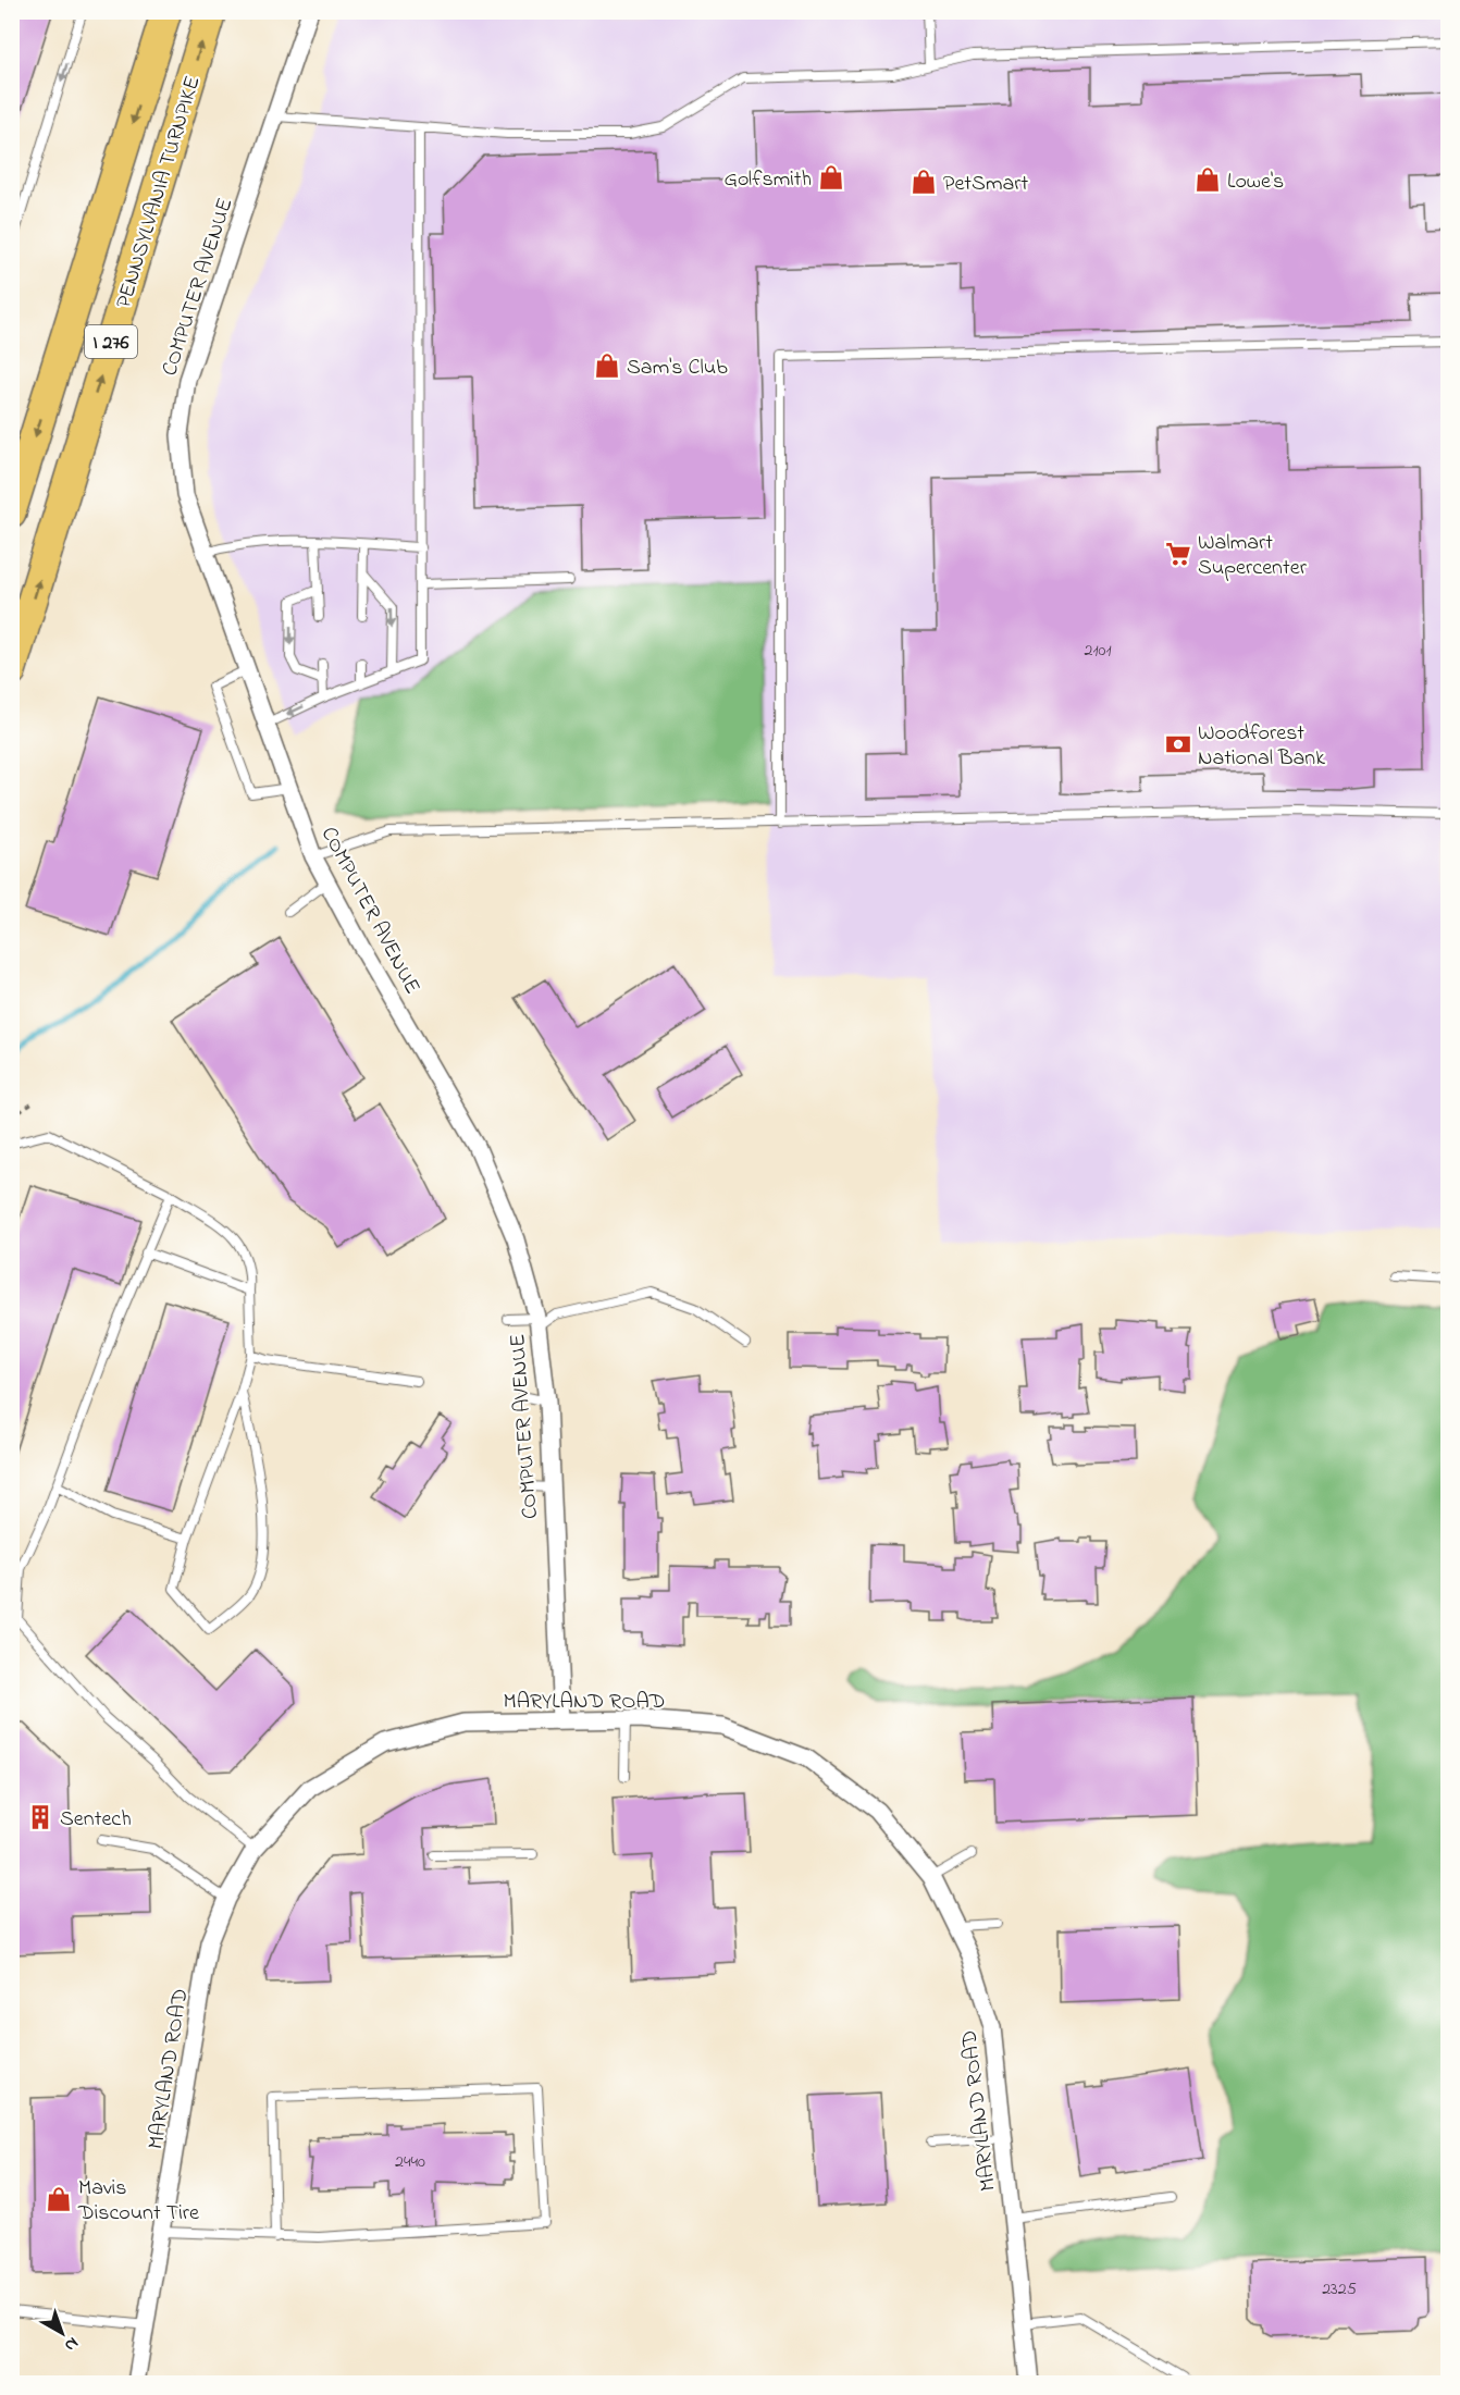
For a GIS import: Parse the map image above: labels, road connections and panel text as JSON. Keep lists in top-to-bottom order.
{
  "streets": {
    "highway": ["PENNSYLVANIA TURNPIKE", "I 276"],
    "street": ["COMPUTER AVENUE", "MARYLAND ROAD"]
  },
  "crossings": [
    ["COMPUTER AVENUE", "MARYLAND ROAD"]
  ],
  "places": {
    "shop": [
      "Golfsmith",
      "Lowe's",
      "PetSmart",
      "Sam's Club",
      "Mavis Discount Tire"
    ],
    "supermarket": ["Walmart Supercenter"],
    "bank": ["Woodforest National Bank"],
    "building": ["Sentech"]
  },
  "house_numbers": ["2101", "2440", "2325"],
  "north": "bottom right"
}
